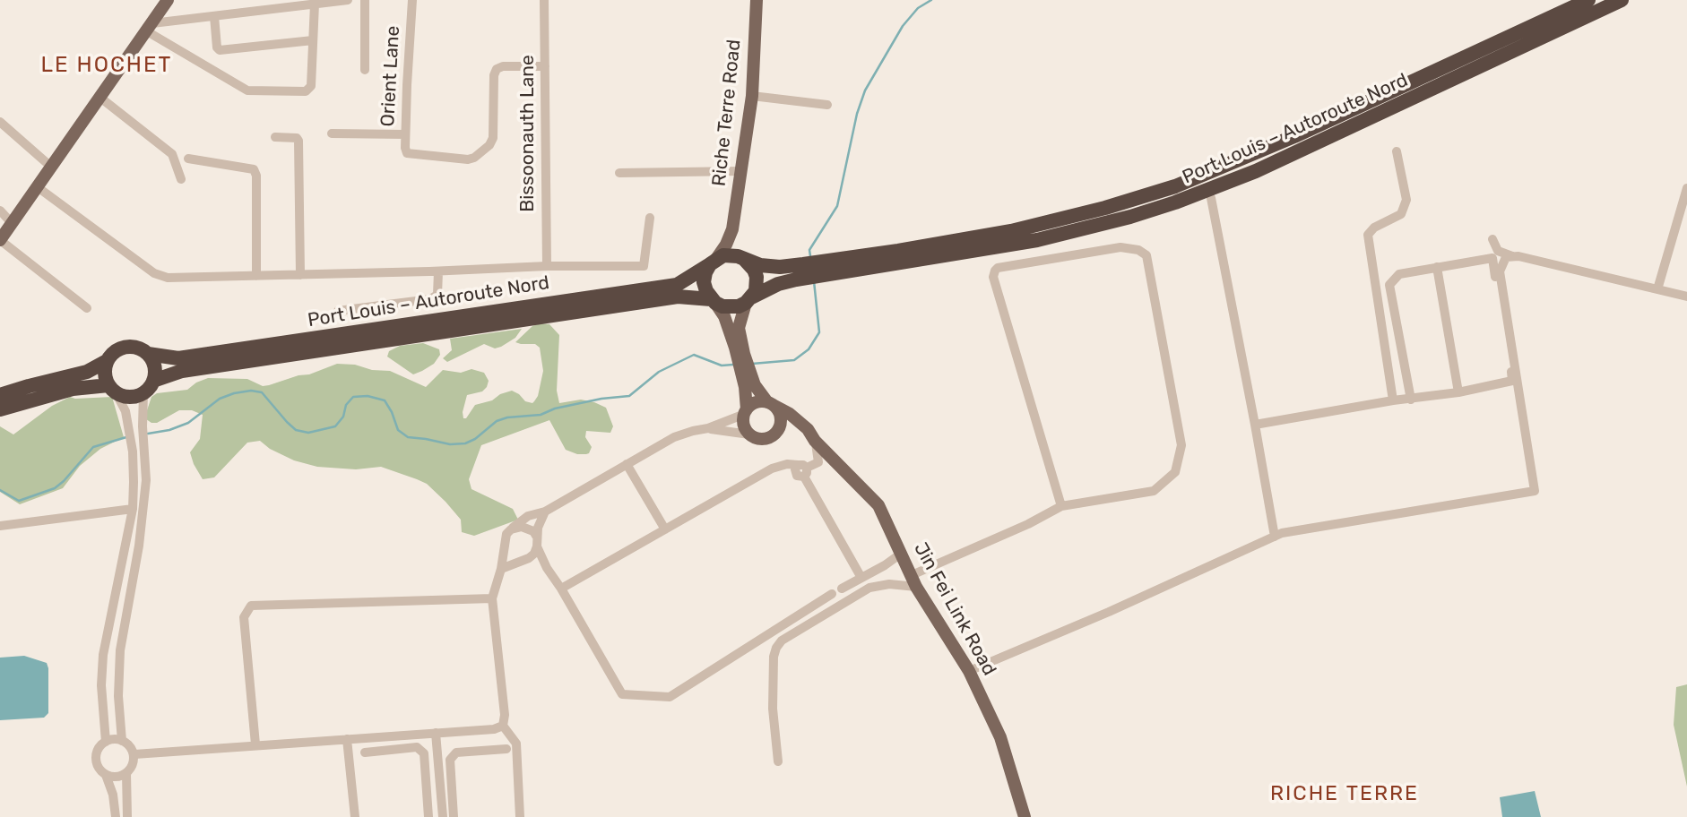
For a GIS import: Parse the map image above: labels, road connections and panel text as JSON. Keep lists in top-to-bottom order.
{
  "streets": {
    "highway": ["Port Louis – Autoroute Nord"],
    "main road": ["Riche Terre Road", "Jin Fei Link Road"],
    "street": ["Orient Lane", "Bissoonauth Lane"]
  },
  "crossings": [
    ["Orient Lane", "Bissoonauth Lane"]
  ],
  "districts": ["LE HOCHET", "RICHE TERRE"]
}
